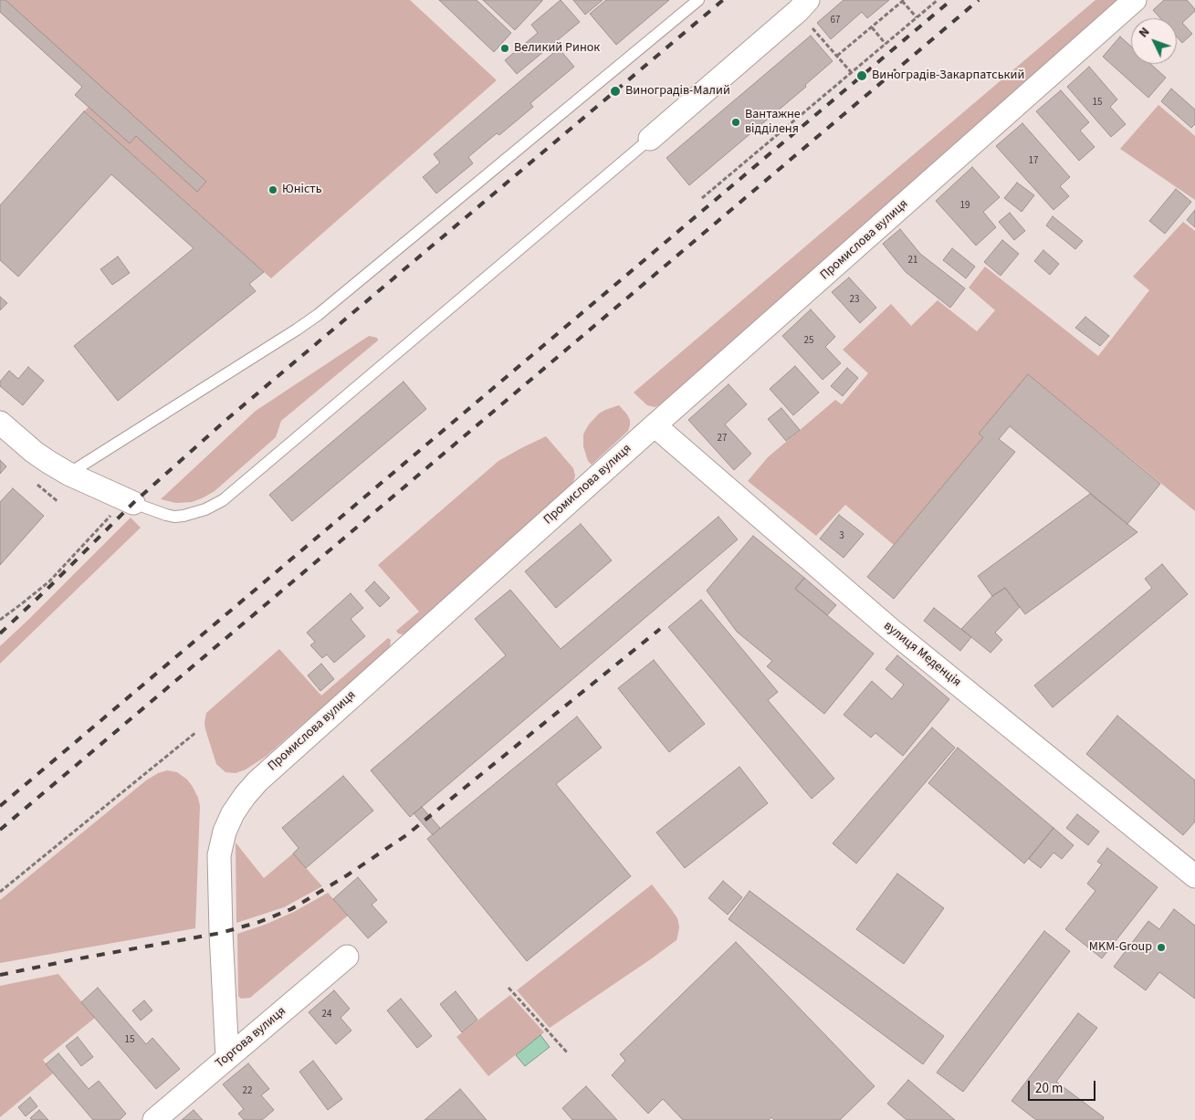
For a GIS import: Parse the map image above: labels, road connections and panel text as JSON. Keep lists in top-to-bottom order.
{
  "streets": {
    "street": ["Промислова вулиця", "вулиця Меденція", "Торгова вулиця"]
  },
  "crossings": [
    ["Промислова вулиця", "вулиця Меденція"],
    ["Промислова вулиця", "Торгова вулиця"]
  ],
  "places": [
    "Великий Ринок",
    "Виноградів-Закарпатський",
    "Виноградів-Малий",
    "Вантажне відділеня",
    "Юність",
    "MKM-Group"
  ],
  "house_numbers": [
    "67",
    "15",
    "17",
    "19",
    "21",
    "23",
    "25",
    "27",
    "3",
    "24",
    "15",
    "22"
  ],
  "scale_bar": "20 m",
  "north": "top left"
}
